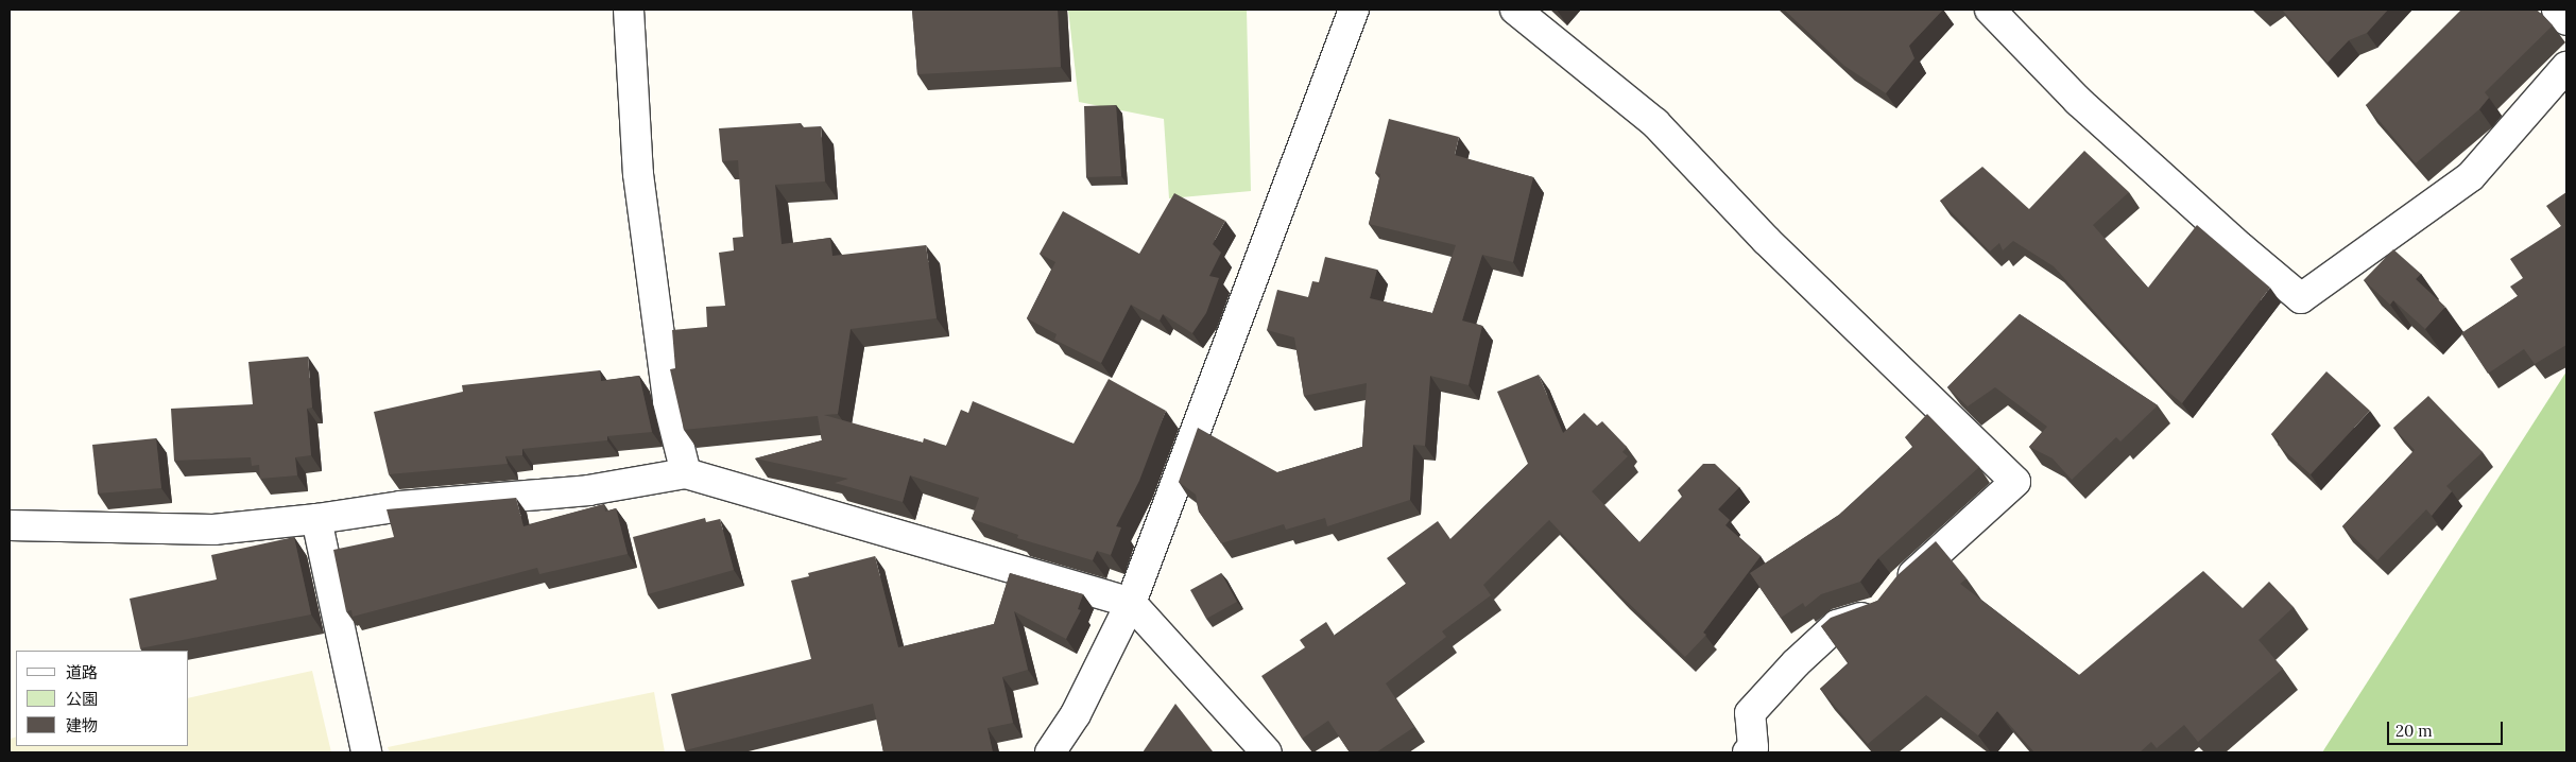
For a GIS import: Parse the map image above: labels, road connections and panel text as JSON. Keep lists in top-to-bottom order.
{
  "legend": ["道路", "公園", "建物"],
  "scale_bar": "20 m"
}
